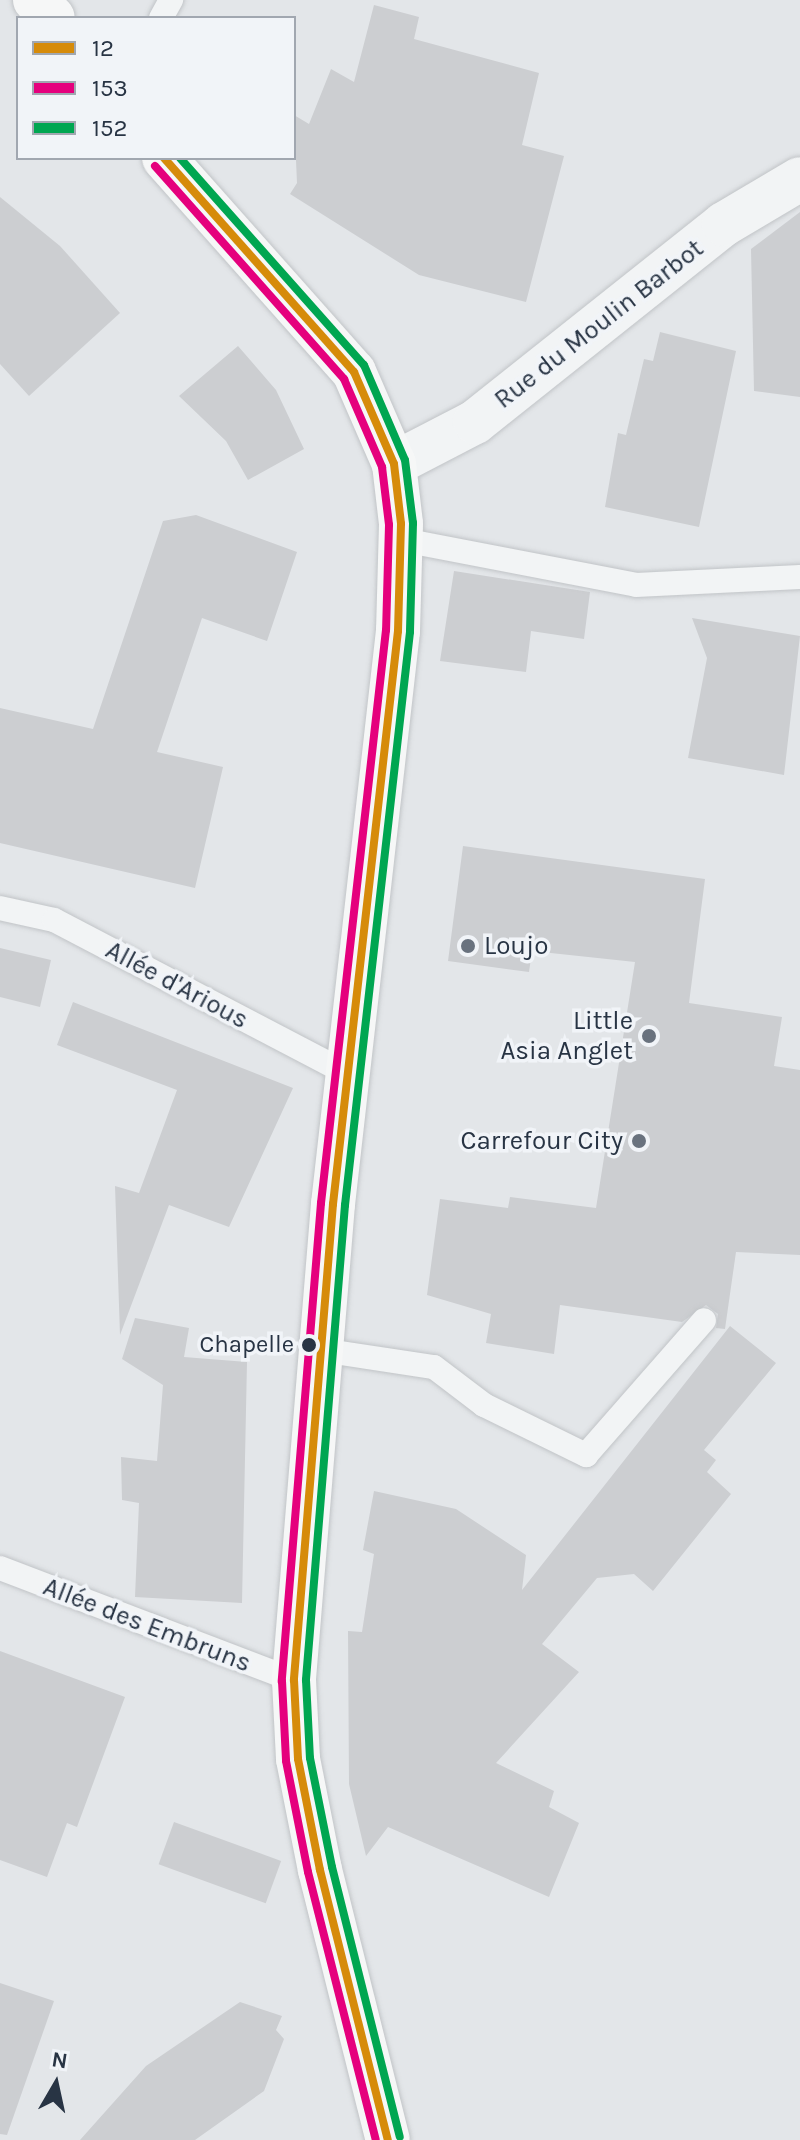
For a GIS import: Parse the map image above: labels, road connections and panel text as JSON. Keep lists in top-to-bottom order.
{
  "streets": {
    "street": ["Rue du Moulin Barbot"],
    "lane": ["Allée d'Arious", "Allée des Embruns"]
  },
  "places": [
    "Loujo",
    "Little Asia Anglet",
    "Carrefour City",
    "Chapelle"
  ],
  "lines": ["transit line 12", "transit line 152", "transit line 153"],
  "legend": ["12", "153", "152"],
  "north": "top"
}
